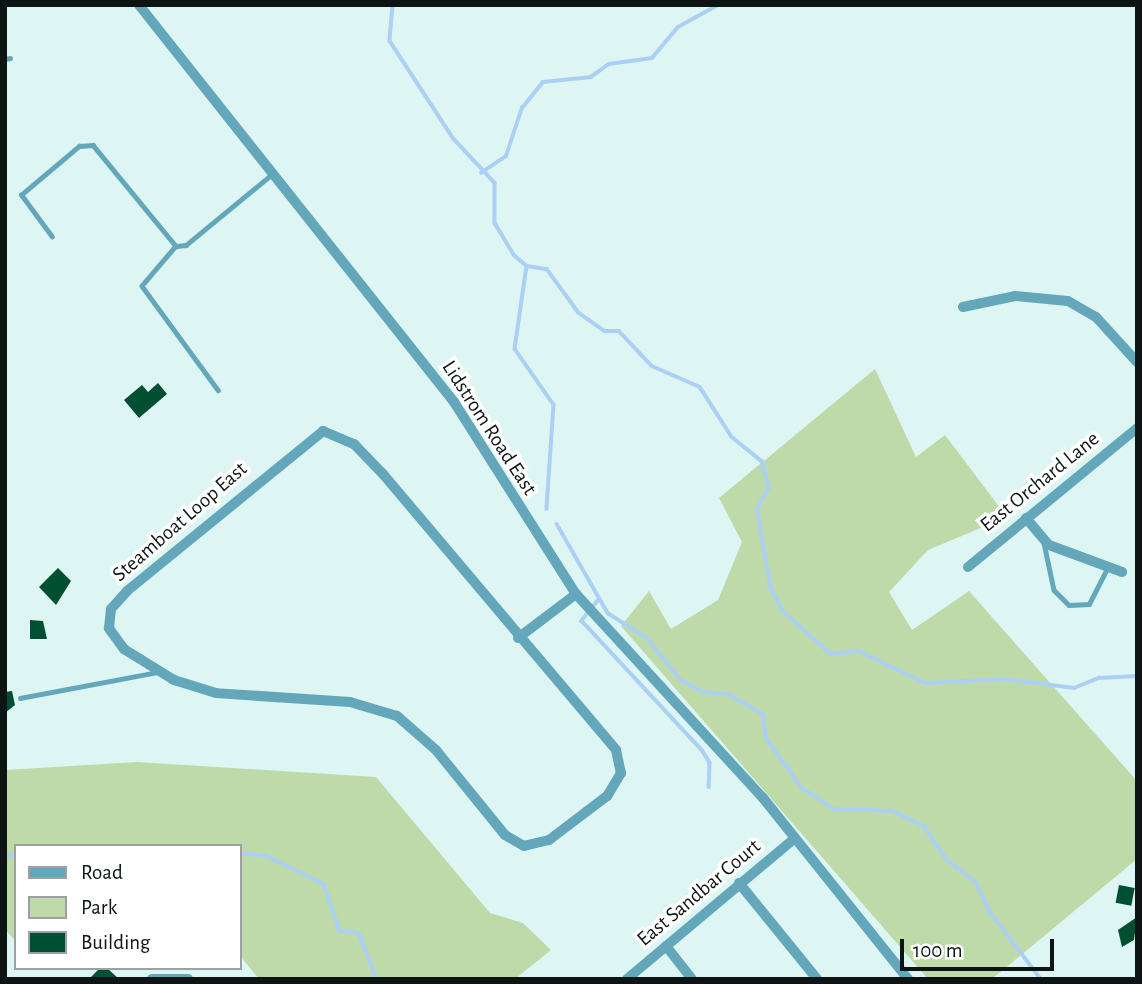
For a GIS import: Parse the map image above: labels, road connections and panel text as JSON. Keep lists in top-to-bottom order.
{
  "streets": {
    "street": [
      "Lidstrom Road East",
      "East Orchard Lane",
      "Steamboat Loop East",
      "East Sandbar Court"
    ]
  },
  "crossings": [
    ["Lidstrom Road East", "East Sandbar Court"]
  ],
  "legend": ["Road", "Park", "Building"],
  "scale_bar": "100 m"
}
